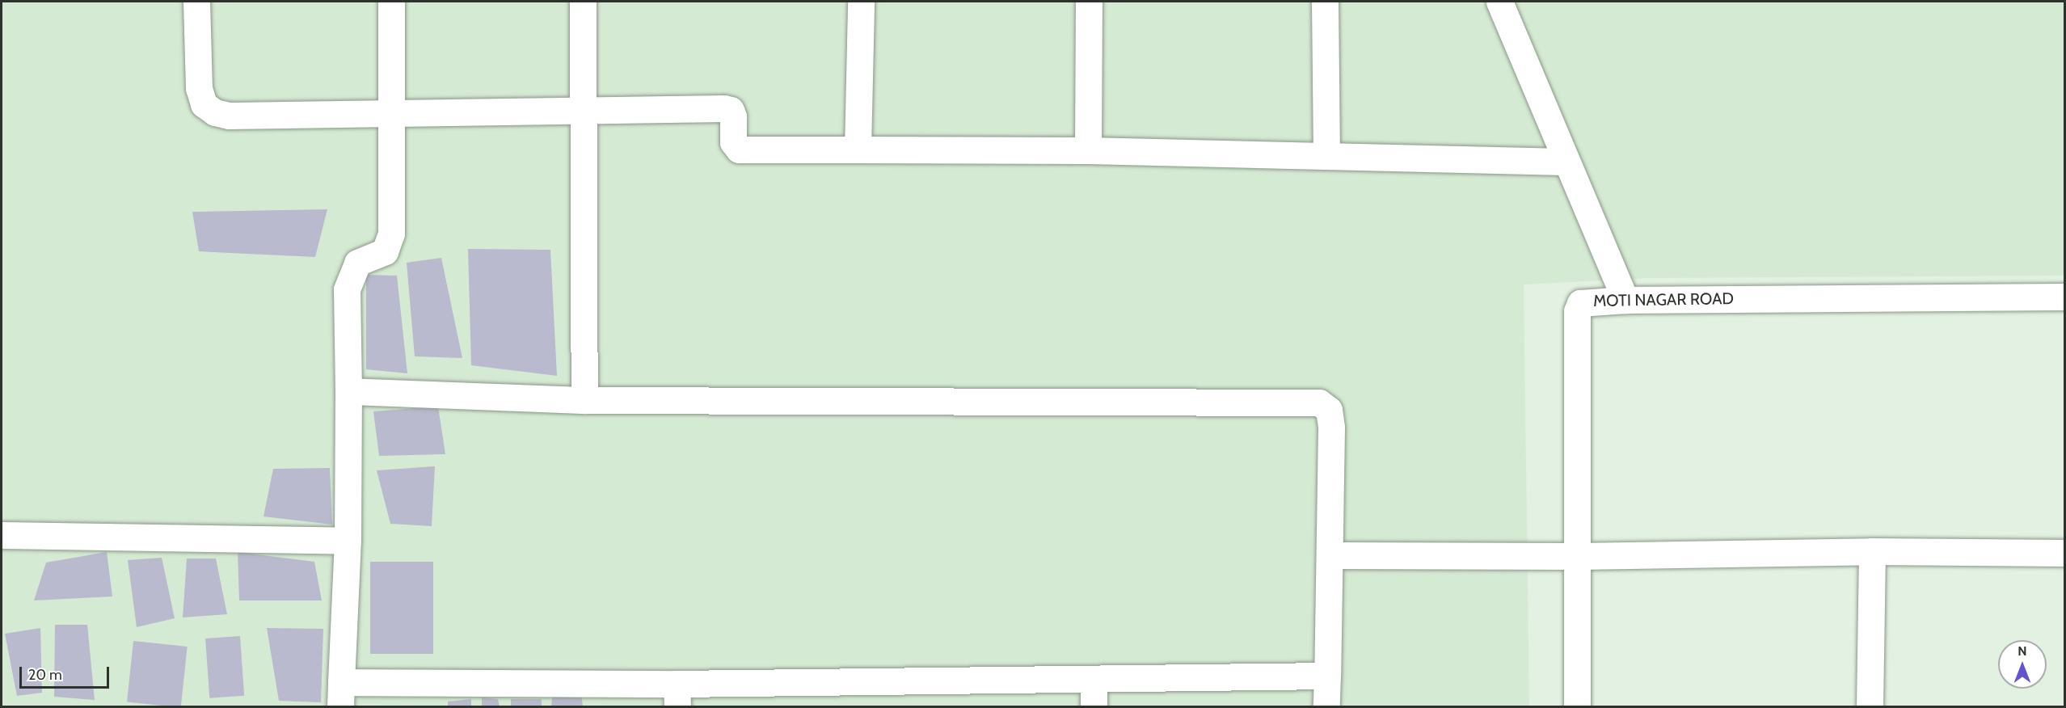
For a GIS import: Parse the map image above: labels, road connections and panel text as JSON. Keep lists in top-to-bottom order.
{
  "streets": {
    "street": ["MOTI NAGAR ROAD"]
  },
  "scale_bar": "20 m",
  "north": "top"
}
